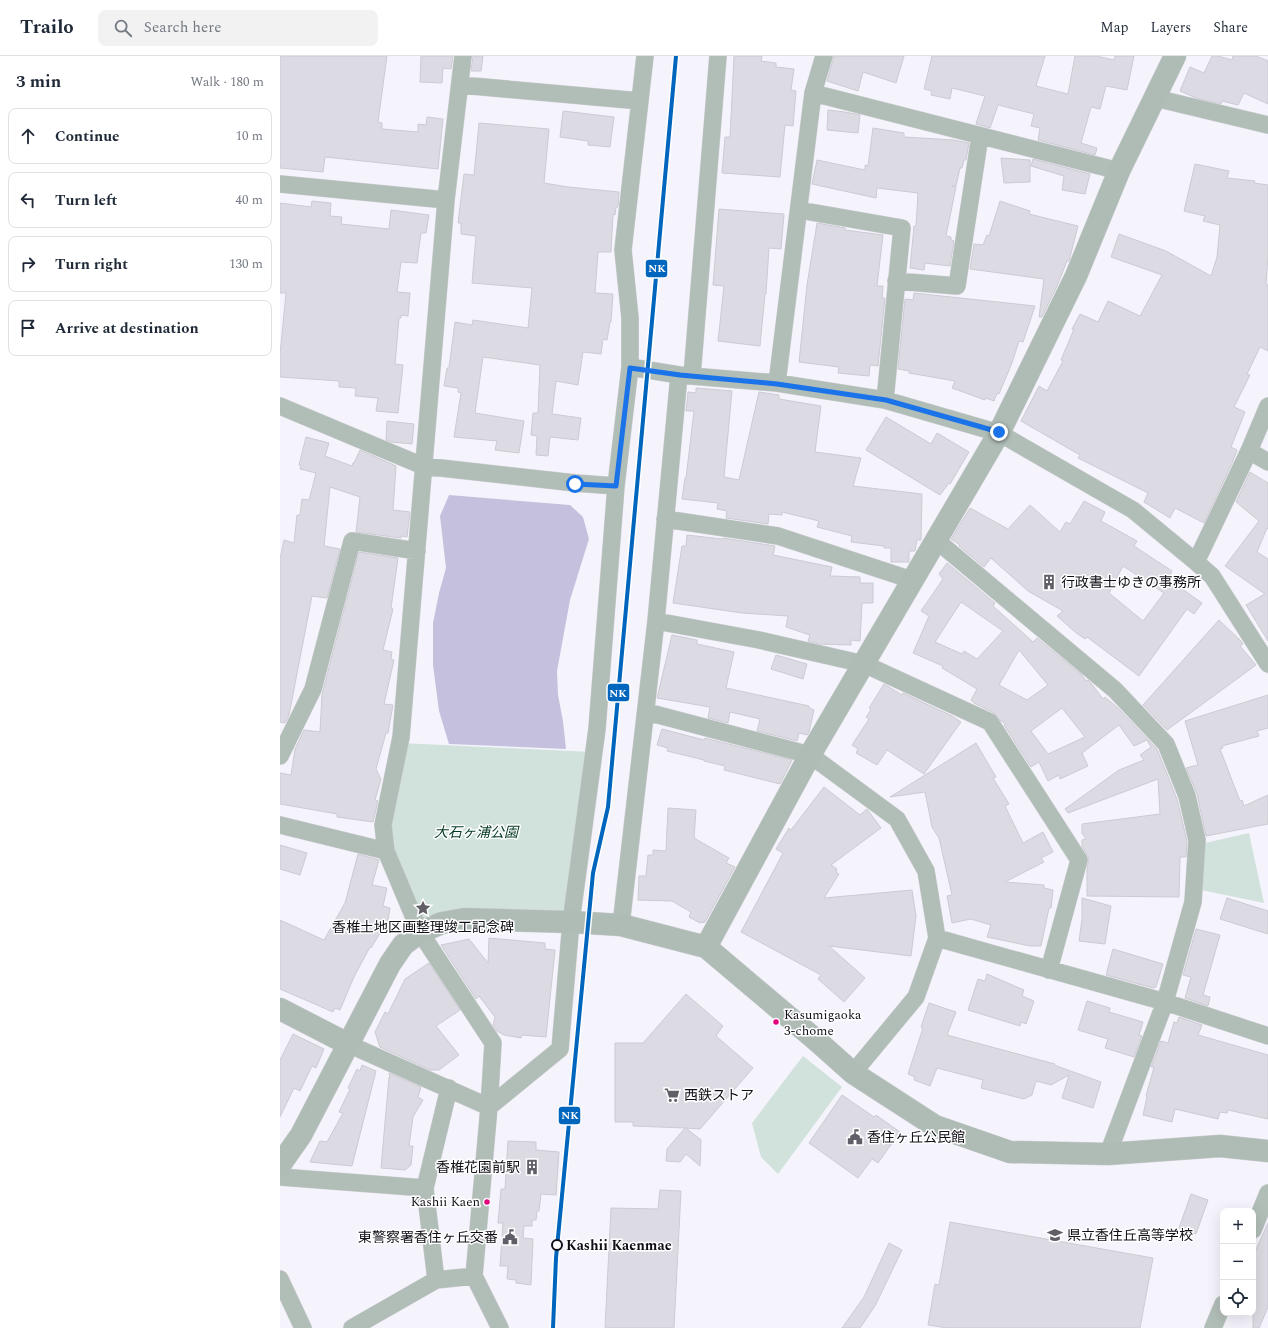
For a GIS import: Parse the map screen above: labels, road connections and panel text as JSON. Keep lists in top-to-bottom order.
{
  "parks": ["大石ヶ浦公園"],
  "places": {
    "building": ["行政書士ゆきの事務所", "香椎花園前駅"],
    "place": ["香椎土地区画整理竣工記念碑"],
    "other": ["Kasumigaoka 3-chome", "Kashii Kaen", "Kashii Kaenmae"],
    "supermarket": ["西鉄ストア"],
    "public building": ["香住ヶ丘公民館", "東警察署香住ヶ丘交番"],
    "school or university": ["県立香住丘高等学校"]
  },
  "lines": ["transit line NK"],
  "page": {
    "header": "Trailo",
    "search": "Search here",
    "nav": ["Map", "Layers", "Share"],
    "heading": ["3 min", "Walk · 180 m"],
    "list": [
      ["Continue", "10 m"],
      ["Turn left", "40 m"],
      ["Turn right", "130 m"],
      "Arrive at destination"
    ],
    "map_buttons": ["+", "−"]
  }
}
